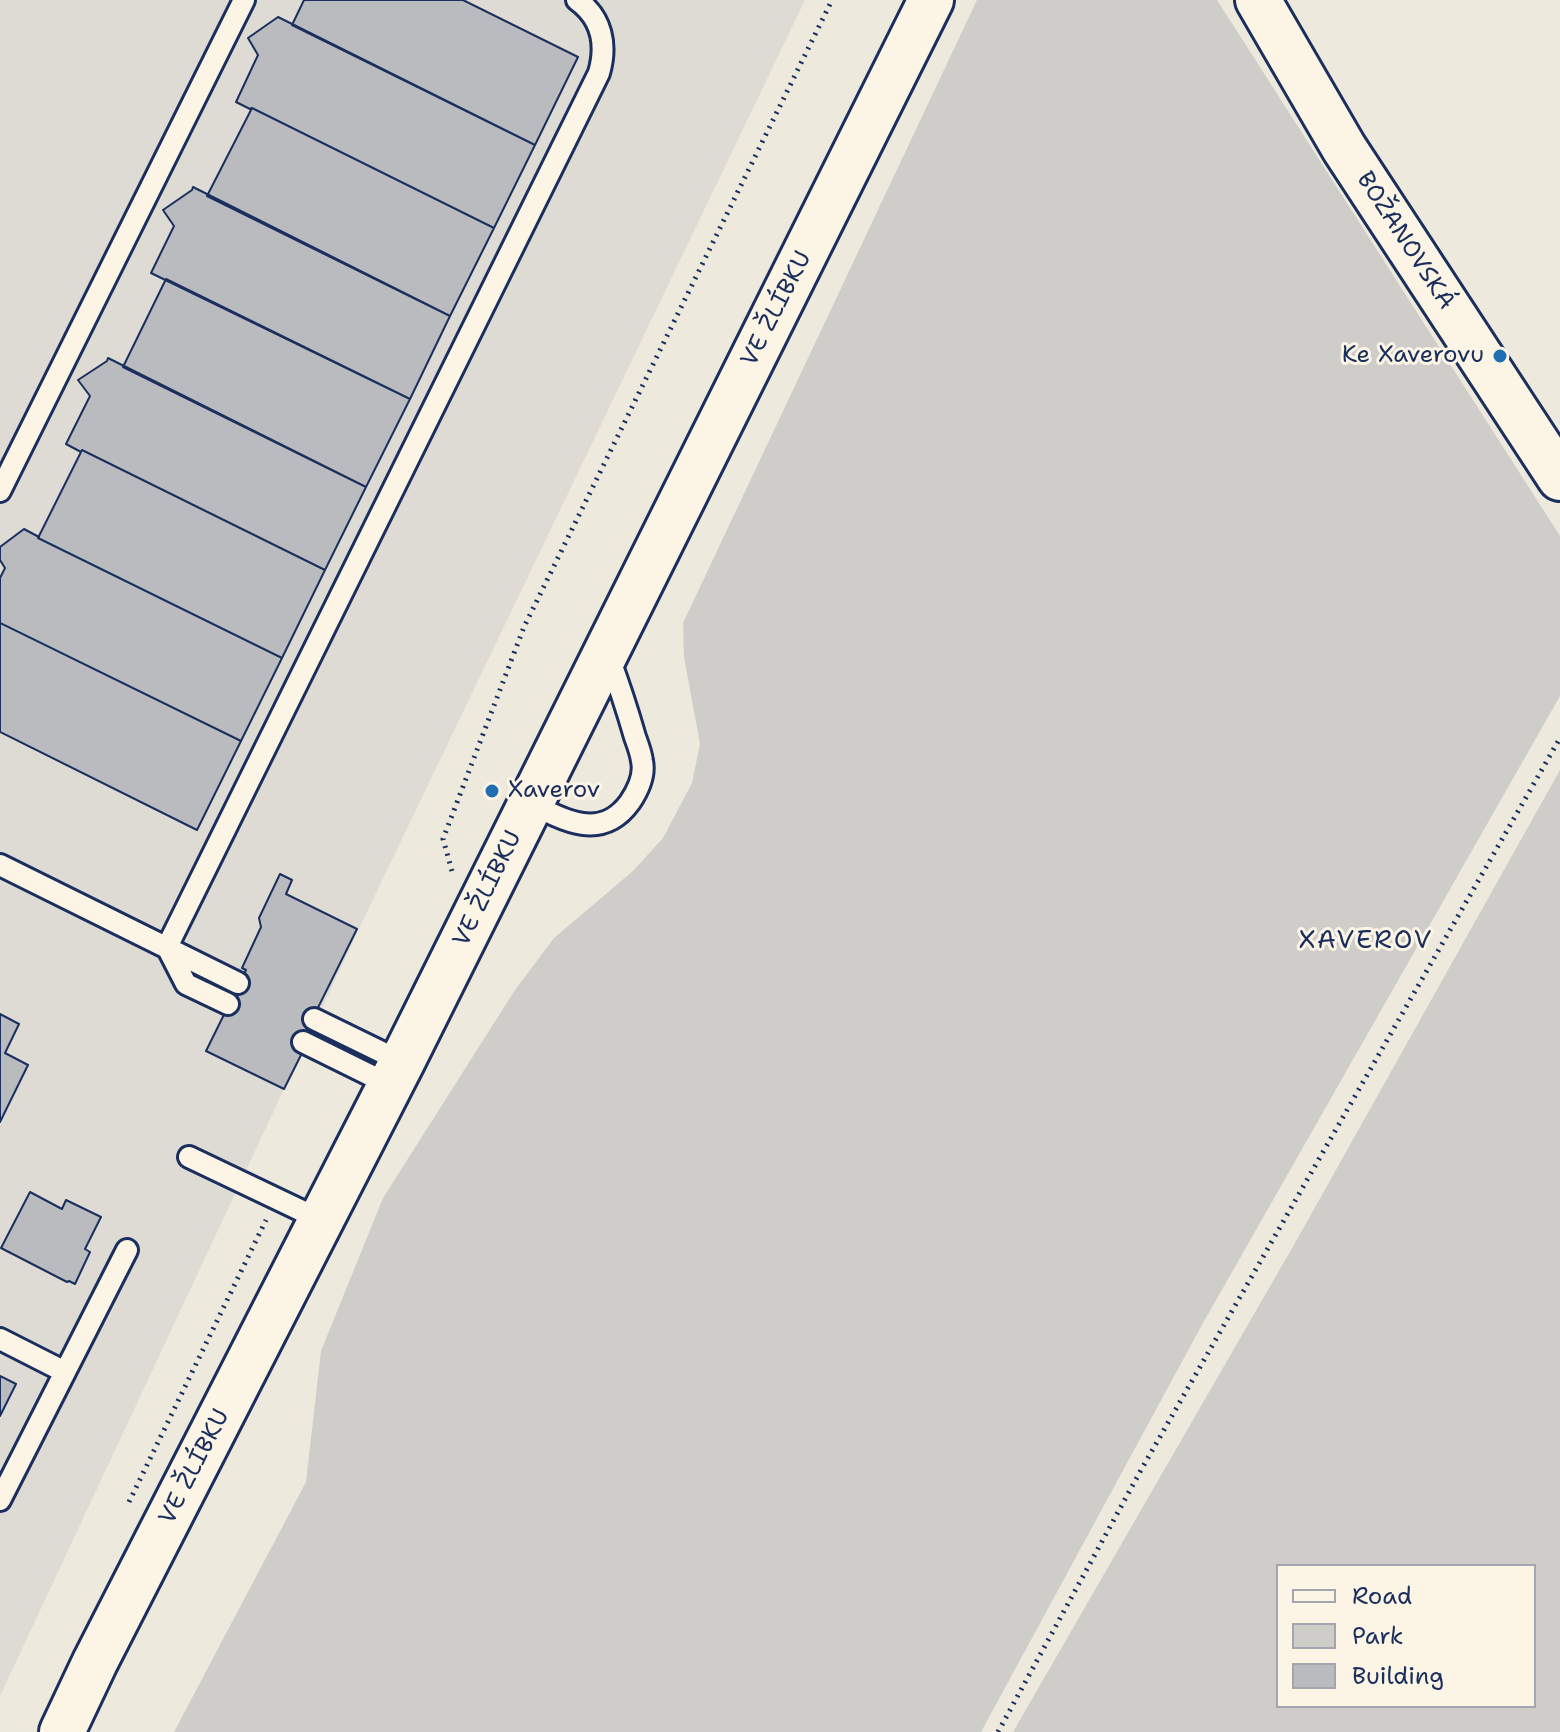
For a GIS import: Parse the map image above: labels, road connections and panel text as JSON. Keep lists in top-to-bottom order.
{
  "streets": {
    "street": ["BOŽANOVSKÁ", "VE ŽLÍBKU"]
  },
  "districts": ["XAVEROV"],
  "places": ["Ke Xaverovu", "Xaverov"],
  "legend": ["Road", "Park", "Building"]
}
